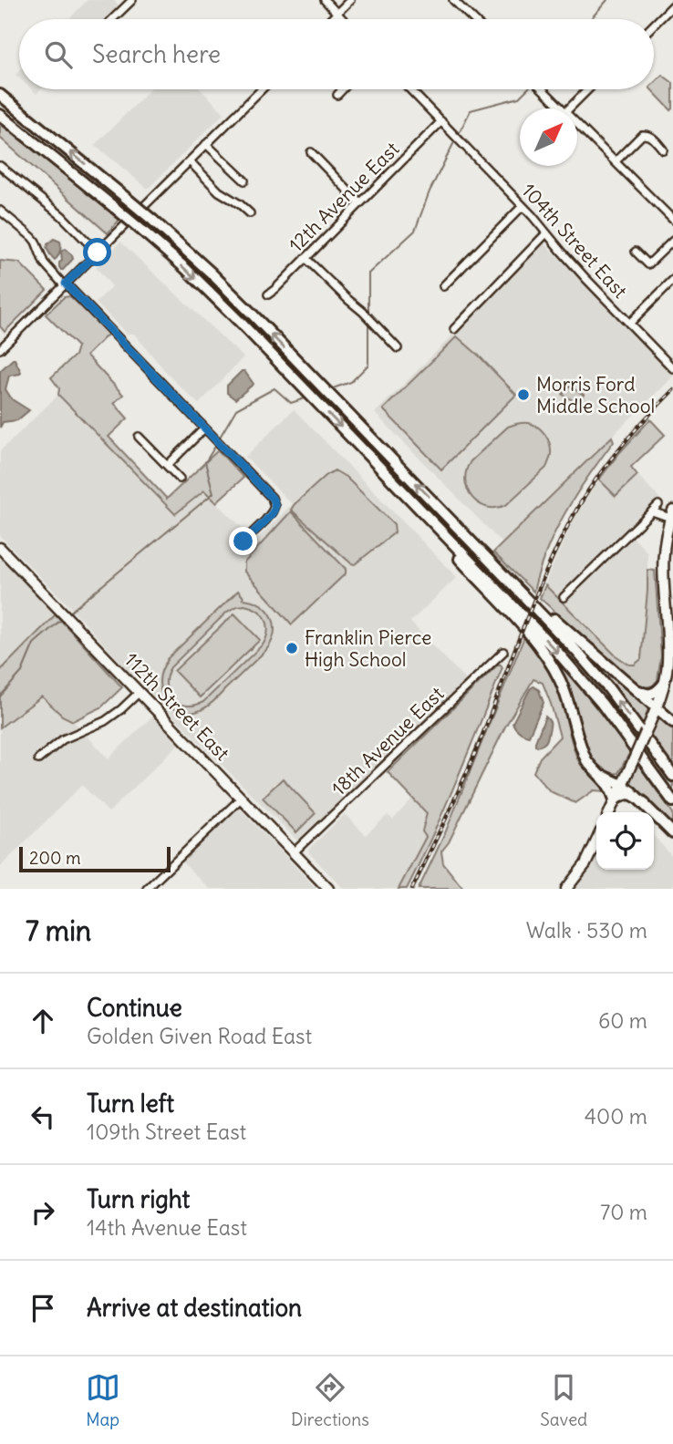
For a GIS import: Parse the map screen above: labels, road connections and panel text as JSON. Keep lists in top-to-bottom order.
{
  "streets": {
    "main road": ["112th Street East"],
    "street": ["12th Avenue East", "104th Street East", "18th Avenue East"]
  },
  "crossings": [
    ["12th Avenue East", "104th Street East"],
    ["112th Street East", "18th Avenue East"]
  ],
  "places": ["Morris Ford Middle School", "Franklin Pierce High School"],
  "scale_bar": "200 m",
  "north": "top right",
  "page": {
    "search": "Search here",
    "scale": "200 m",
    "heading": ["7 min", "Walk · 530 m"],
    "list": [
      ["Continue", "Golden Given Road East", "60 m"],
      ["Turn left", "109th Street East", "400 m"],
      ["Turn right", "14th Avenue East", "70 m"],
      "Arrive at destination"
    ],
    "nav": ["Map", "Directions", "Saved"]
  }
}
